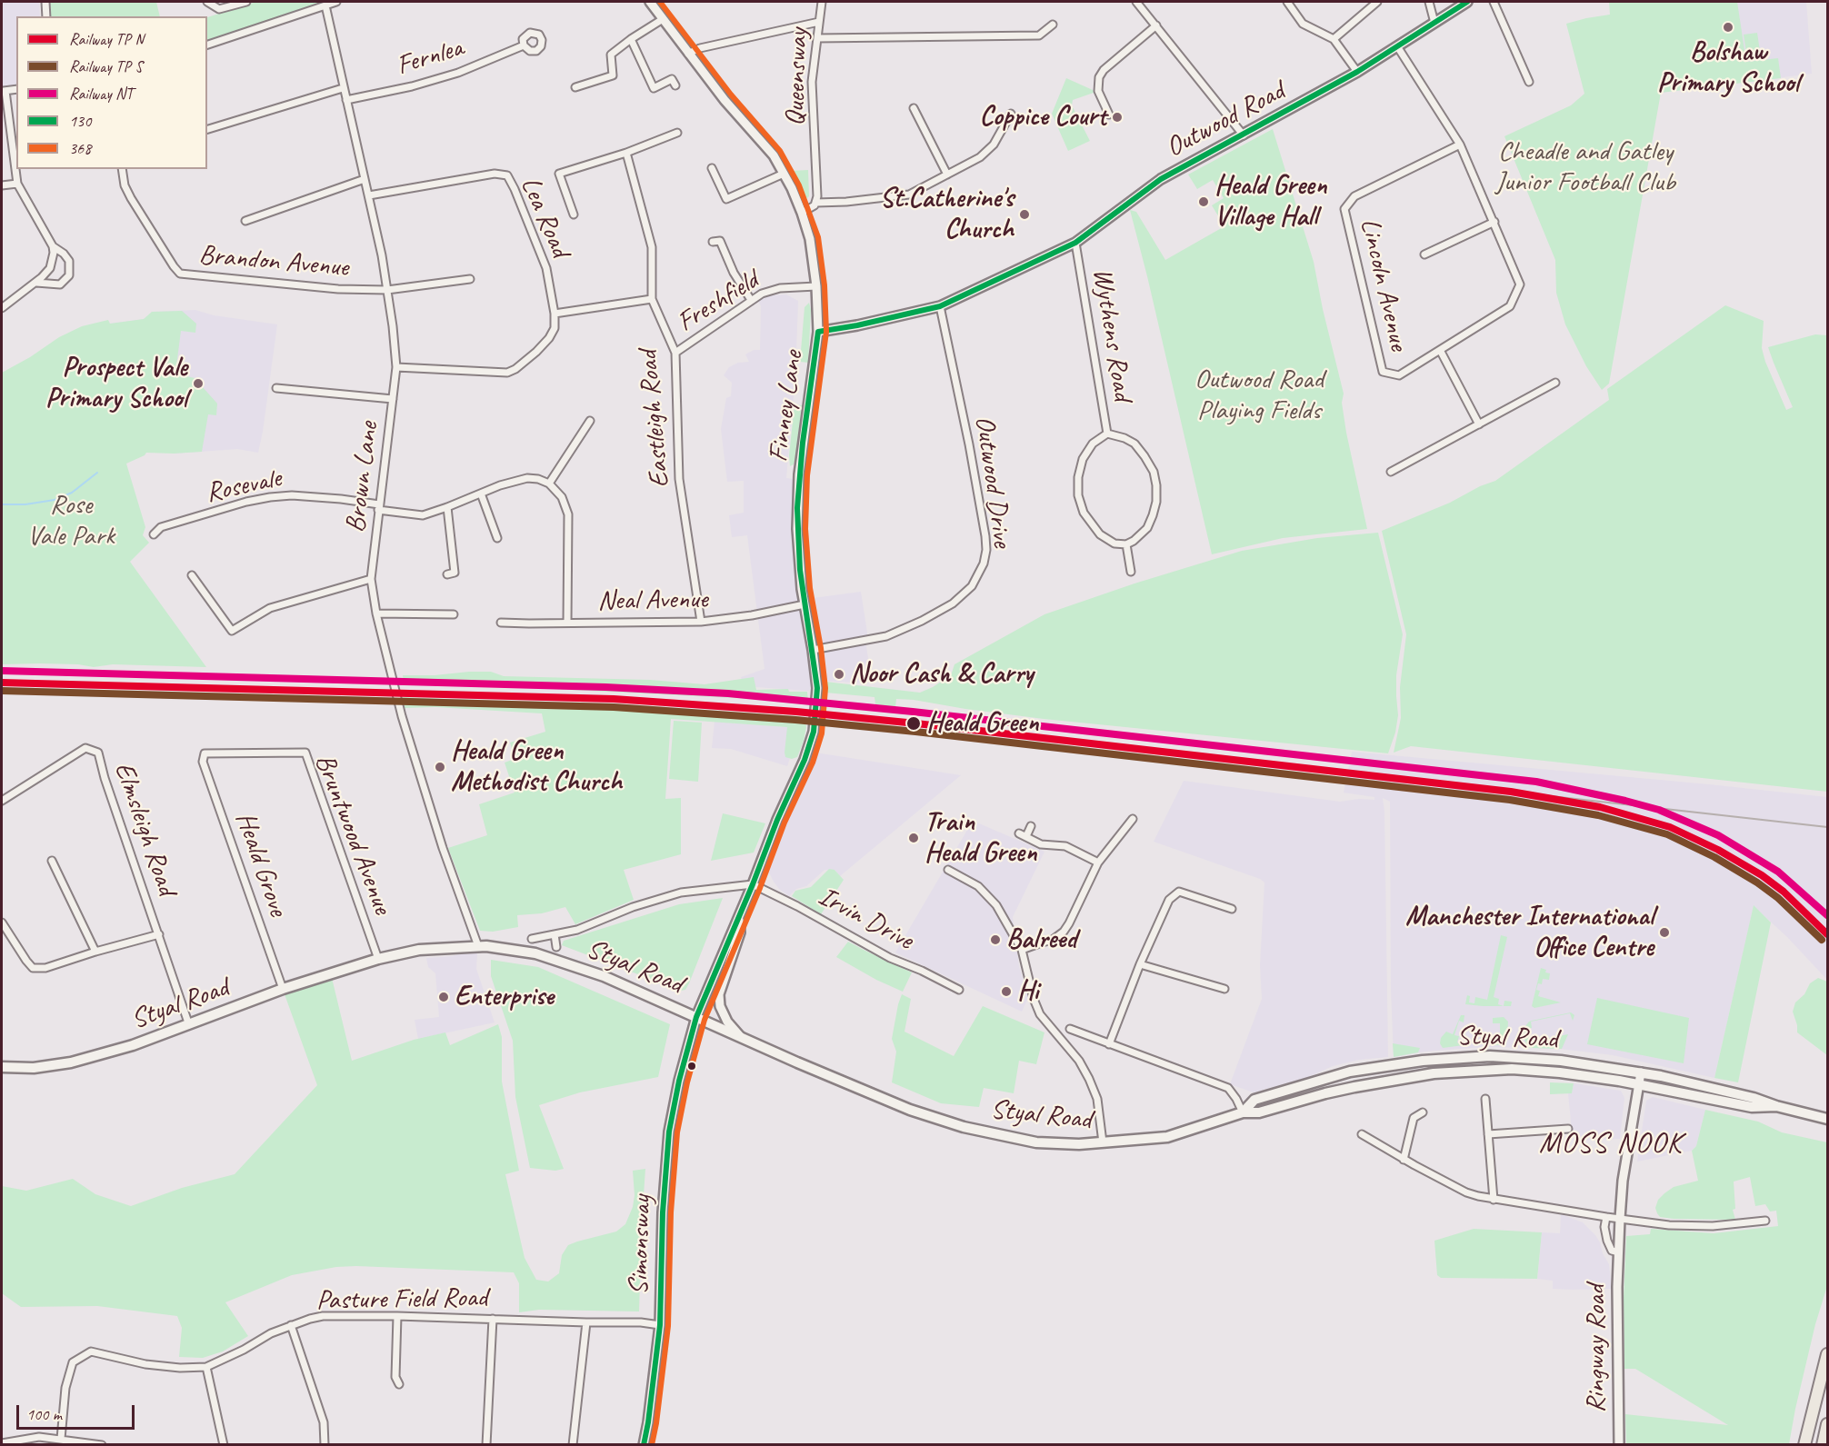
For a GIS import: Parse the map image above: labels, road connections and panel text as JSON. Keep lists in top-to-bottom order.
{
  "streets": {
    "main road": ["Styal Road"],
    "street": [
      "Fernlea",
      "Queensway",
      "Outwood Road",
      "Lea Road",
      "Brandon Avenue",
      "Lincoln Avenue",
      "Freshfield",
      "Wythens Road",
      "Finney Lane",
      "Eastleigh Road",
      "Brown Lane",
      "Outwood Drive",
      "Rosevale",
      "Neal Avenue",
      "Elmsleigh Road",
      "Bruntwood Avenue",
      "Heald Grove",
      "Irvin Drive",
      "Simonsway",
      "Pasture Field Road",
      "Ringway Road"
    ]
  },
  "crossings": [
    ["Fernlea", "Brown Lane"],
    ["Outwood Road", "Wythens Road"],
    ["Outwood Road", "Finney Lane"],
    ["Outwood Road", "Outwood Drive"],
    ["Lea Road", "Brown Lane"],
    ["Brandon Avenue", "Brown Lane"],
    ["Freshfield", "Finney Lane"],
    ["Freshfield", "Eastleigh Road"],
    ["Finney Lane", "Outwood Drive"],
    ["Finney Lane", "Neal Avenue"],
    ["Finney Lane", "Irvin Drive"],
    ["Finney Lane", "Styal Road"],
    ["Finney Lane", "Simonsway"],
    ["Eastleigh Road", "Neal Avenue"],
    ["Brown Lane", "Rosevale"],
    ["Brown Lane", "Styal Road"],
    ["Elmsleigh Road", "Styal Road"],
    ["Bruntwood Avenue", "Heald Grove"],
    ["Bruntwood Avenue", "Styal Road"],
    ["Heald Grove", "Styal Road"],
    ["Styal Road", "Simonsway"],
    ["Styal Road", "Ringway Road"],
    ["Simonsway", "Pasture Field Road"]
  ],
  "districts": ["MOSS NOOK"],
  "parks": ["Cheadle and Gatley Junior Football Club", "Outwood Road Playing Fields", "Rose Vale Park"],
  "places": [
    "Bolshaw Primary School",
    "Coppice Court",
    "Heald Green Village Hall",
    "St.Catherine's Church",
    "Prospect Vale Primary School",
    "Noor Cash & Carry",
    "Heald Green",
    "Heald Green Methodist Church",
    "Train Heald Green",
    "Manchester International Office Centre",
    "Balreed",
    "Hi",
    "Enterprise"
  ],
  "lines": ["transit line 130", "transit line 368", "rail line NT"],
  "legend": [
    "Railway TP N",
    "Railway TP S",
    "Railway NT",
    "130",
    "368"
  ],
  "scale_bar": "100 m"
}
